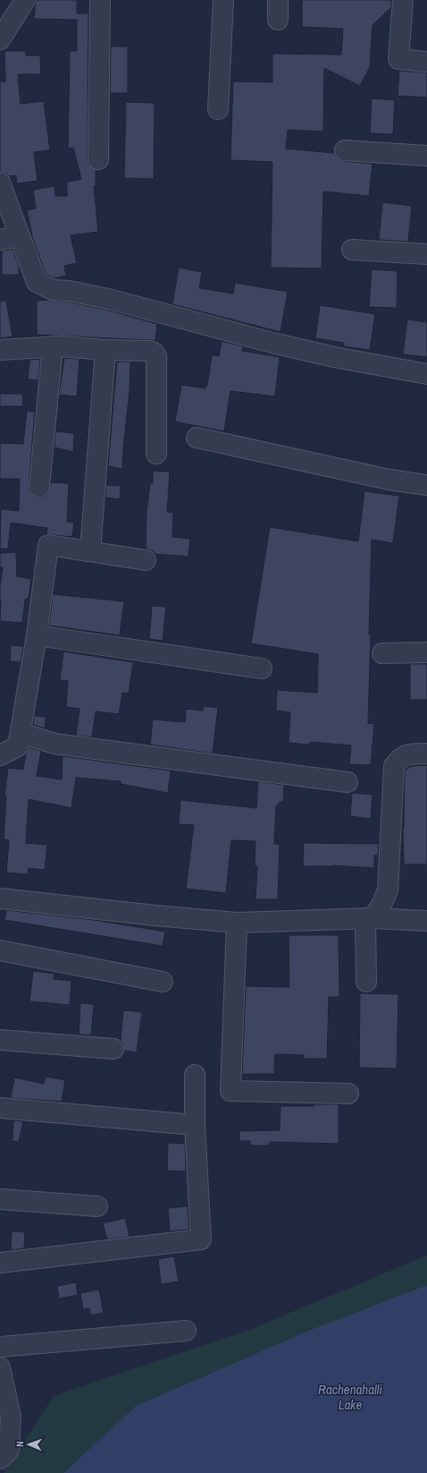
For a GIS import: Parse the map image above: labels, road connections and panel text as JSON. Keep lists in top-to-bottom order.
{
  "water": ["Rachenahalli Lake"],
  "north": "left"
}
